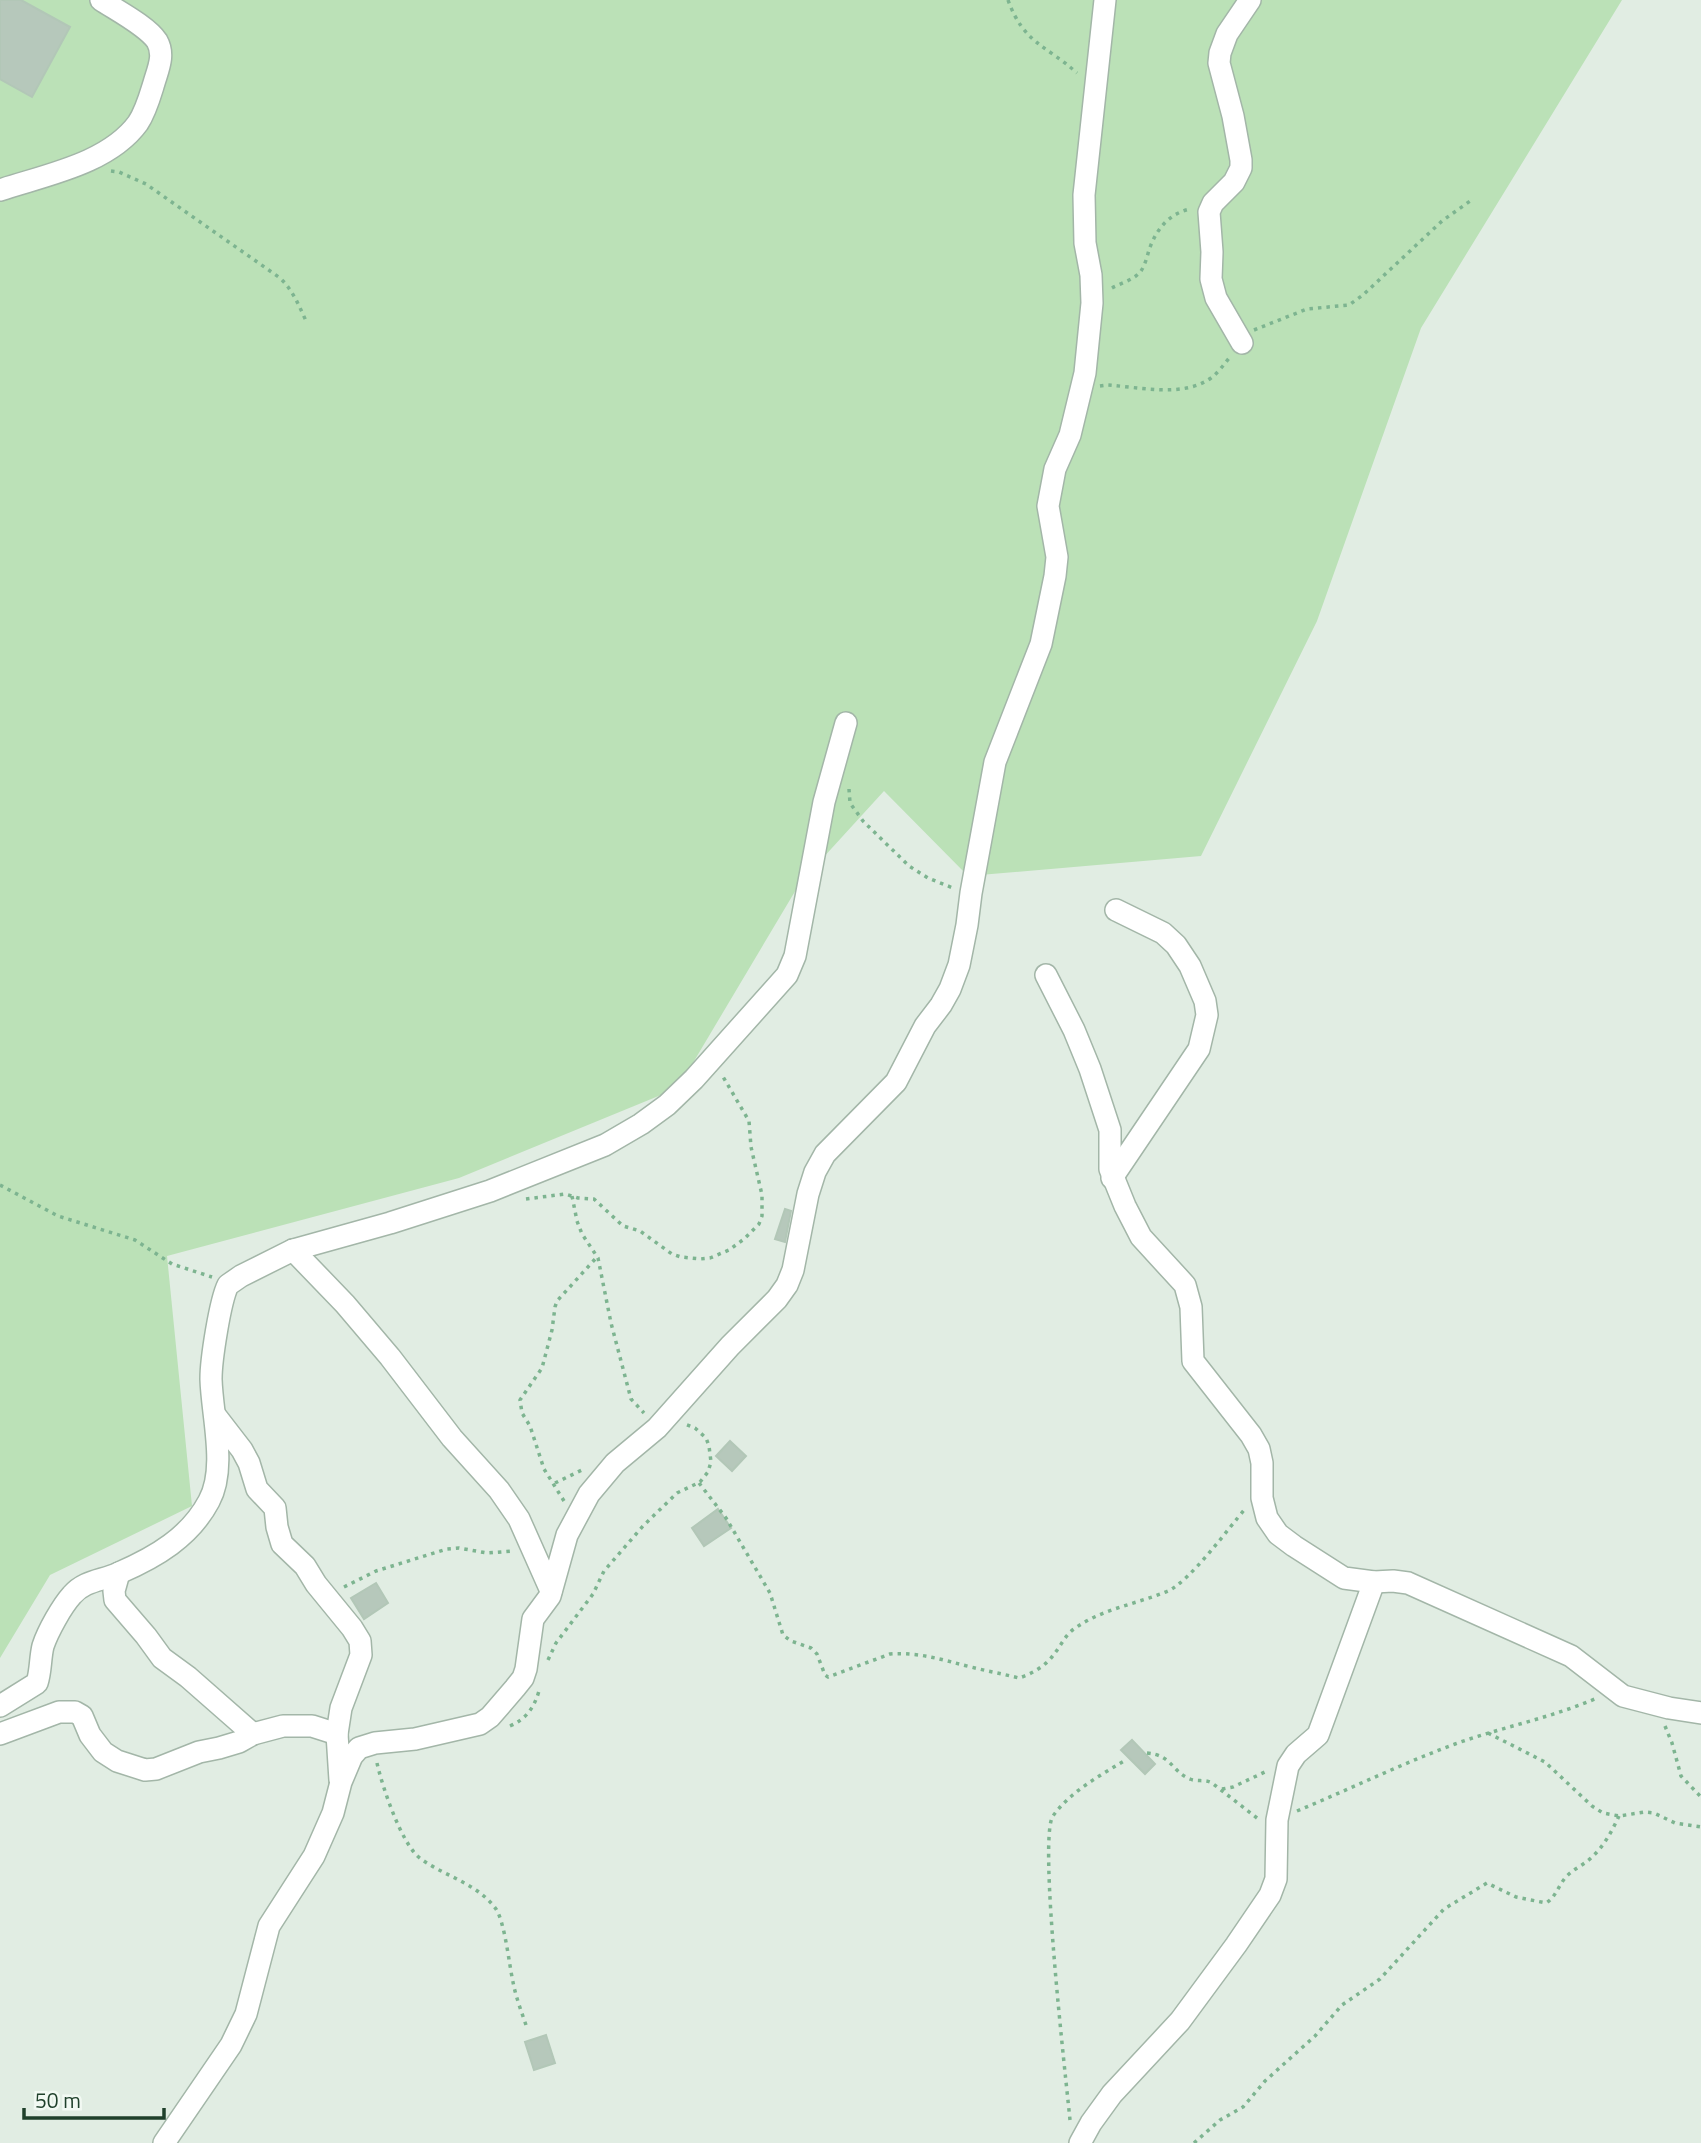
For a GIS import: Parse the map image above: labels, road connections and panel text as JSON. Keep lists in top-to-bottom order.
{
  "scale_bar": "50 m"
}
